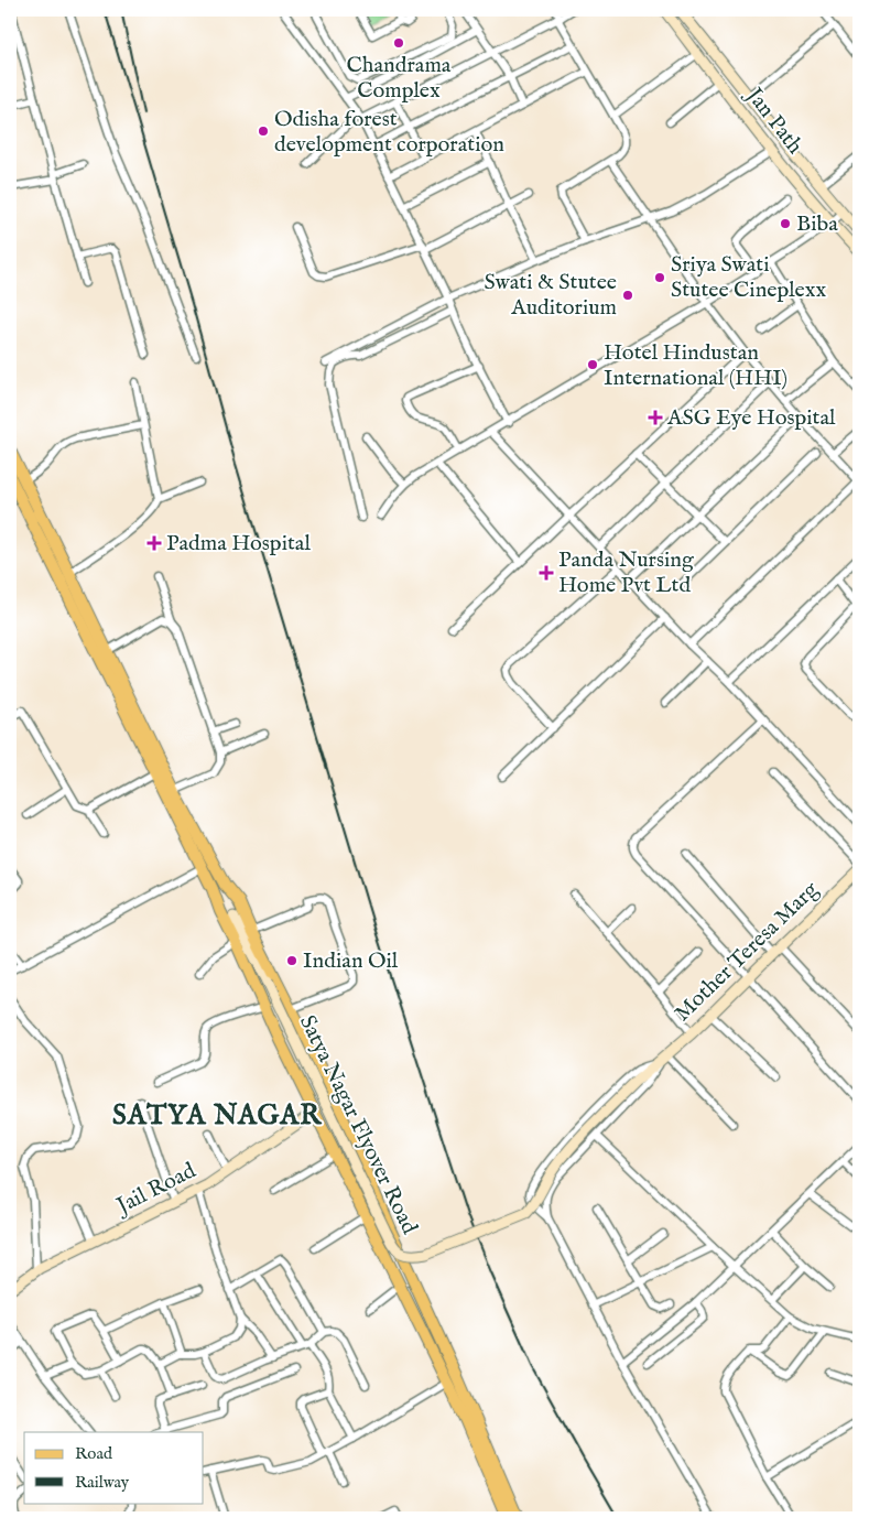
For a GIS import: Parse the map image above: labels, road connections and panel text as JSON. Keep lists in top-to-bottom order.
{
  "streets": {
    "street": [
      "Jan Path",
      "Mother Teresa Marg",
      "Satya Nagar Flyover Road",
      "Jail Road"
    ]
  },
  "crossings": [
    ["Mother Teresa Marg", "Satya Nagar Flyover Road"]
  ],
  "districts": ["SATYA NAGAR"],
  "places": {
    "other": [
      "Chandrama Complex",
      "Odisha forest development corporation",
      "Biba",
      "Sriya Swati Stutee Cineplexx",
      "Swati & Stutee Auditorium",
      "Hotel Hindustan International (HHI)",
      "Indian Oil"
    ],
    "health": ["ASG Eye Hospital", "Padma Hospital", "Panda Nursing Home Pvt Ltd"]
  },
  "legend": ["Road", "Railway"]
}
